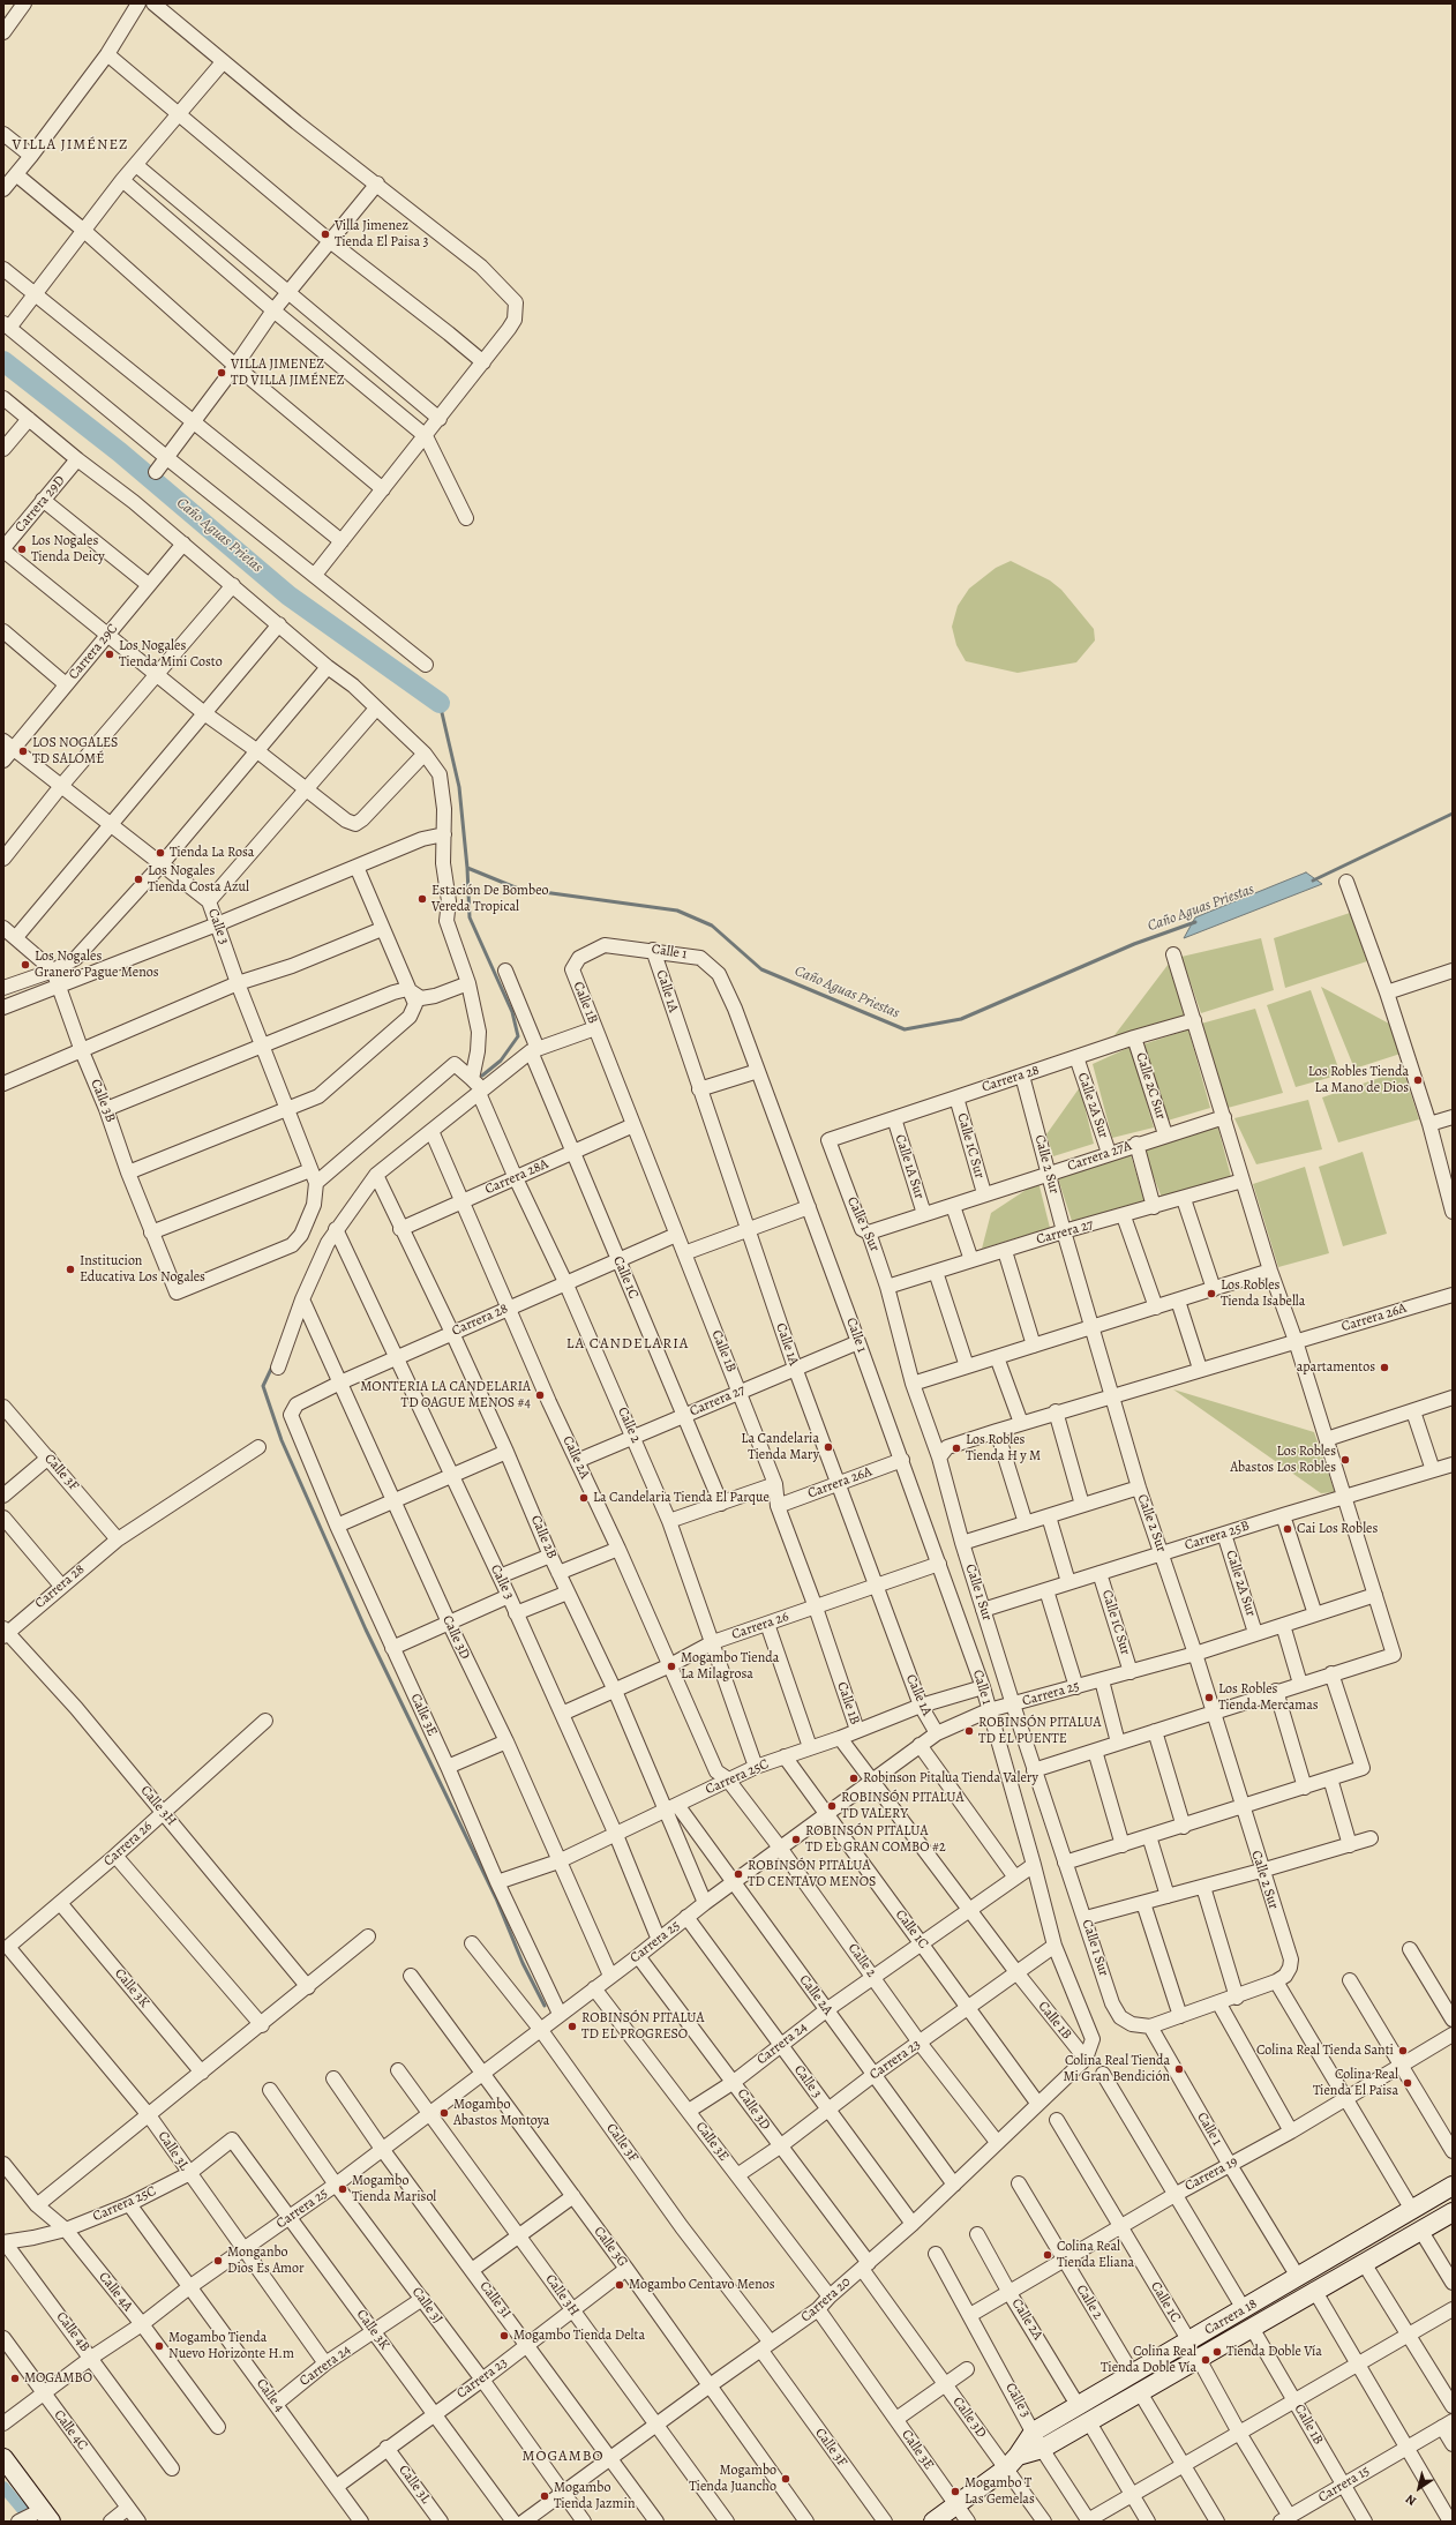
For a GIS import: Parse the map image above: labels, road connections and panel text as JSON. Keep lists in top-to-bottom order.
{
  "streets": {
    "street": [
      "Carrera 29D",
      "Carrera 29C",
      "Calle 3",
      "Calle 1",
      "Calle 1A",
      "Calle 1B",
      "Carrera 28",
      "Calle 2C Sur",
      "Calle 3B",
      "Calle 2A Sur",
      "Calle 1C Sur",
      "Carrera 27A",
      "Calle 2 Sur",
      "Calle 1A Sur",
      "Carrera 28A",
      "Calle 1 Sur",
      "Carrera 27",
      "Calle 1C",
      "Carrera 26A",
      "Calle 2",
      "Calle 2A",
      "Calle 3F",
      "Carrera 25B",
      "Calle 2B",
      "Carrera 26",
      "Calle 3D",
      "Carrera 25",
      "Calle 3E",
      "Carrera 25C",
      "Calle 3H",
      "Calle 3K",
      "Carrera 24",
      "Carrera 23",
      "Calle 3L",
      "Carrera 19",
      "Calle 3G",
      "Calle 4A",
      "Calle 3I",
      "Carrera 20",
      "Calle 3J",
      "Carrera 18",
      "Calle 4B",
      "Calle 4",
      "Calle 4C",
      "Carrera 15"
    ]
  },
  "crossings": [
    ["Carrera 29C", "Calle 3"],
    ["Calle 3", "Carrera 28"],
    ["Calle 3", "Calle 3B"],
    ["Calle 3", "Carrera 26"],
    ["Calle 3", "Carrera 25"],
    ["Calle 3", "Carrera 25C"],
    ["Calle 3", "Carrera 24"],
    ["Calle 3", "Carrera 23"],
    ["Calle 3", "Carrera 19"],
    ["Calle 3", "Carrera 20"],
    ["Calle 3", "Carrera 18"],
    ["Calle 1", "Calle 1A"],
    ["Calle 1", "Calle 1B"],
    ["Calle 1", "Calle 1 Sur"],
    ["Calle 1", "Carrera 27"],
    ["Calle 1", "Carrera 26A"],
    ["Calle 1", "Carrera 26"],
    ["Calle 1", "Carrera 25"],
    ["Calle 1", "Carrera 25C"],
    ["Calle 1", "Carrera 24"],
    ["Calle 1", "Carrera 19"],
    ["Calle 1", "Carrera 18"],
    ["Calle 1A", "Carrera 27"],
    ["Calle 1A", "Carrera 26A"],
    ["Calle 1A", "Carrera 26"],
    ["Calle 1A", "Carrera 25"],
    ["Calle 1A", "Carrera 25C"],
    ["Calle 1B", "Carrera 28"],
    ["Calle 1B", "Carrera 28A"],
    ["Calle 1B", "Carrera 27"],
    ["Calle 1B", "Carrera 26A"],
    ["Calle 1B", "Carrera 26"],
    ["Calle 1B", "Carrera 25"],
    ["Calle 1B", "Carrera 25C"],
    ["Calle 1B", "Carrera 24"],
    ["Calle 1B", "Carrera 23"],
    ["Calle 1B", "Carrera 20"],
    ["Calle 1B", "Carrera 18"],
    ["Calle 1B", "Carrera 15"],
    ["Carrera 28", "Calle 2C Sur"],
    ["Carrera 28", "Calle 2A Sur"],
    ["Carrera 28", "Calle 1C Sur"],
    ["Carrera 28", "Calle 2 Sur"],
    ["Carrera 28", "Calle 1A Sur"],
    ["Carrera 28", "Calle 1 Sur"],
    ["Carrera 28", "Calle 1C"],
    ["Carrera 28", "Calle 2"],
    ["Carrera 28", "Calle 2A"],
    ["Carrera 28", "Calle 3F"],
    ["Carrera 28", "Calle 2B"],
    ["Carrera 28", "Calle 3D"],
    ["Carrera 28", "Calle 3E"],
    ["Carrera 28", "Calle 3H"],
    ["Calle 2C Sur", "Carrera 27A"],
    ["Calle 2A Sur", "Carrera 27A"],
    ["Calle 2A Sur", "Carrera 25B"],
    ["Calle 2A Sur", "Carrera 25"],
    ["Calle 1C Sur", "Carrera 27A"],
    ["Calle 1C Sur", "Carrera 25B"],
    ["Calle 1C Sur", "Carrera 25"],
    ["Carrera 27A", "Calle 2 Sur"],
    ["Carrera 27A", "Calle 1A Sur"],
    ["Carrera 27A", "Calle 1 Sur"],
    ["Calle 2 Sur", "Carrera 27"],
    ["Calle 2 Sur", "Carrera 26A"],
    ["Calle 2 Sur", "Carrera 25B"],
    ["Calle 2 Sur", "Carrera 25"],
    ["Carrera 28A", "Calle 1C"],
    ["Carrera 28A", "Calle 2"],
    ["Carrera 28A", "Calle 2A"],
    ["Carrera 28A", "Calle 2B"],
    ["Calle 1 Sur", "Carrera 27"],
    ["Calle 1 Sur", "Carrera 26A"],
    ["Calle 1 Sur", "Carrera 25B"],
    ["Calle 1 Sur", "Carrera 25"],
    ["Carrera 27", "Calle 1C"],
    ["Carrera 27", "Calle 2"],
    ["Carrera 27", "Calle 2A"],
    ["Calle 1C", "Carrera 25"],
    ["Calle 1C", "Carrera 25C"],
    ["Calle 1C", "Carrera 24"],
    ["Calle 1C", "Carrera 23"],
    ["Calle 1C", "Carrera 19"],
    ["Calle 1C", "Carrera 20"],
    ["Calle 1C", "Carrera 18"],
    ["Calle 2", "Calle 2A"],
    ["Calle 2", "Carrera 26"],
    ["Calle 2", "Carrera 25"],
    ["Calle 2", "Carrera 25C"],
    ["Calle 2", "Carrera 24"],
    ["Calle 2", "Carrera 23"],
    ["Calle 2", "Carrera 19"],
    ["Calle 2", "Carrera 20"],
    ["Calle 2", "Carrera 18"],
    ["Calle 2A", "Calle 2B"],
    ["Calle 2A", "Carrera 26"],
    ["Calle 2A", "Carrera 25"],
    ["Calle 2A", "Carrera 25C"],
    ["Calle 2A", "Carrera 24"],
    ["Calle 2A", "Carrera 23"],
    ["Calle 2A", "Carrera 19"],
    ["Calle 2A", "Carrera 20"],
    ["Calle 2A", "Carrera 18"],
    ["Calle 3F", "Carrera 25"],
    ["Calle 3F", "Carrera 20"],
    ["Calle 2B", "Carrera 26"],
    ["Calle 2B", "Carrera 25"],
    ["Calle 2B", "Carrera 25C"],
    ["Carrera 26", "Calle 3H"],
    ["Carrera 26", "Calle 3K"],
    ["Carrera 26", "Calle 3L"],
    ["Calle 3D", "Carrera 25"],
    ["Calle 3D", "Carrera 25C"],
    ["Calle 3D", "Carrera 24"],
    ["Calle 3D", "Carrera 23"],
    ["Calle 3D", "Carrera 20"],
    ["Calle 3D", "Carrera 18"],
    ["Carrera 25", "Calle 3E"],
    ["Carrera 25", "Calle 3H"],
    ["Carrera 25", "Calle 3K"],
    ["Carrera 25", "Calle 3L"],
    ["Carrera 25", "Calle 3G"],
    ["Carrera 25", "Calle 4A"],
    ["Carrera 25", "Calle 3I"],
    ["Carrera 25", "Calle 3J"],
    ["Carrera 25", "Calle 4B"],
    ["Carrera 25", "Calle 4"],
    ["Carrera 25", "Calle 4C"],
    ["Calle 3E", "Carrera 25C"],
    ["Calle 3E", "Carrera 24"],
    ["Calle 3E", "Carrera 23"],
    ["Calle 3E", "Carrera 20"],
    ["Calle 3E", "Carrera 18"],
    ["Carrera 25C", "Calle 3K"],
    ["Carrera 25C", "Calle 3L"],
    ["Carrera 25C", "Calle 4A"],
    ["Carrera 25C", "Calle 4B"],
    ["Carrera 25C", "Calle 4"],
    ["Calle 3H", "Carrera 23"],
    ["Calle 3H", "Carrera 20"],
    ["Calle 3K", "Carrera 24"],
    ["Calle 3K", "Carrera 23"],
    ["Carrera 24", "Calle 3L"],
    ["Carrera 24", "Calle 3J"],
    ["Carrera 24", "Calle 4"],
    ["Carrera 23", "Calle 3L"],
    ["Carrera 23", "Calle 3G"],
    ["Carrera 23", "Calle 3I"],
    ["Carrera 23", "Calle 3J"],
    ["Carrera 23", "Calle 4"],
    ["Calle 3G", "Carrera 20"],
    ["Calle 3I", "Carrera 20"],
    ["Carrera 20", "Calle 3J"]
  ],
  "districts": ["VILLA JIMÉNEZ", "LA CANDELARIA", "MOGAMBO"],
  "water": ["Caño Aguas Prietas", "Caño Aguas Priestas"],
  "places": [
    "Villa Jimenez Tienda El Paisa 3",
    "VILLA JIMENEZ TD VILLA JIMÉNEZ",
    "Los Nogales Tienda Deicy",
    "Los Nogales Tienda Mini Costo",
    "LOS NOGALES TD SALOMÉ",
    "Tienda La Rosa",
    "Los Nogales Tienda Costa Azul",
    "Estación De Bombeo Vereda Tropical",
    "Los Nogales Granero Pague Menos",
    "Los Robles Tienda La Mano de Dios",
    "Institucion Educativa Los Nogales",
    "Los Robles Tienda Isabella",
    "apartamentos",
    "MONTERIA LA CANDELARIA TD OAGUE MENOS #4",
    "La Candelaria Tienda Mary",
    "Los Robles Tienda H y M",
    "Los Robles Abastos Los Robles",
    "La Candelaria Tienda El Parque",
    "Cai Los Robles",
    "Mogambo Tienda La Milagrosa",
    "Los Robles Tienda Mercamas",
    "ROBINSÓN PITALUA TD EL PUENTE",
    "Robinson Pitalua Tienda Valery",
    "ROBINSÓN PITALUA TD VALERY",
    "ROBINSÓN PITALUA TD EL GRAN COMBO #2",
    "ROBINSÓN PITALUA TD CENTAVO MENOS",
    "ROBINSÓN PITALUA TD EL PROGRESO",
    "Colina Real Tienda Santi",
    "Colina Real Tienda Mi Gran Bendición",
    "Colina Real Tienda El Paisa",
    "Mogambo Abastos Montoya",
    "Mogambo Tienda Marisol",
    "Colina Real Tienda Eliana",
    "Monganbo Dios Es Amor",
    "Mogambo Centavo Menos",
    "Mogambo Tienda Delta",
    "Mogambo Tienda Nuevo Horizonte H.m",
    "Tienda Doble Vía",
    "Colina Real Tienda Doble Vía",
    "MOGAMBO",
    "Mogambo Tienda Juancho",
    "Mogambo T Las Gemelas",
    "Mogambo Tienda Jazmin"
  ],
  "north": "bottom left"
}
